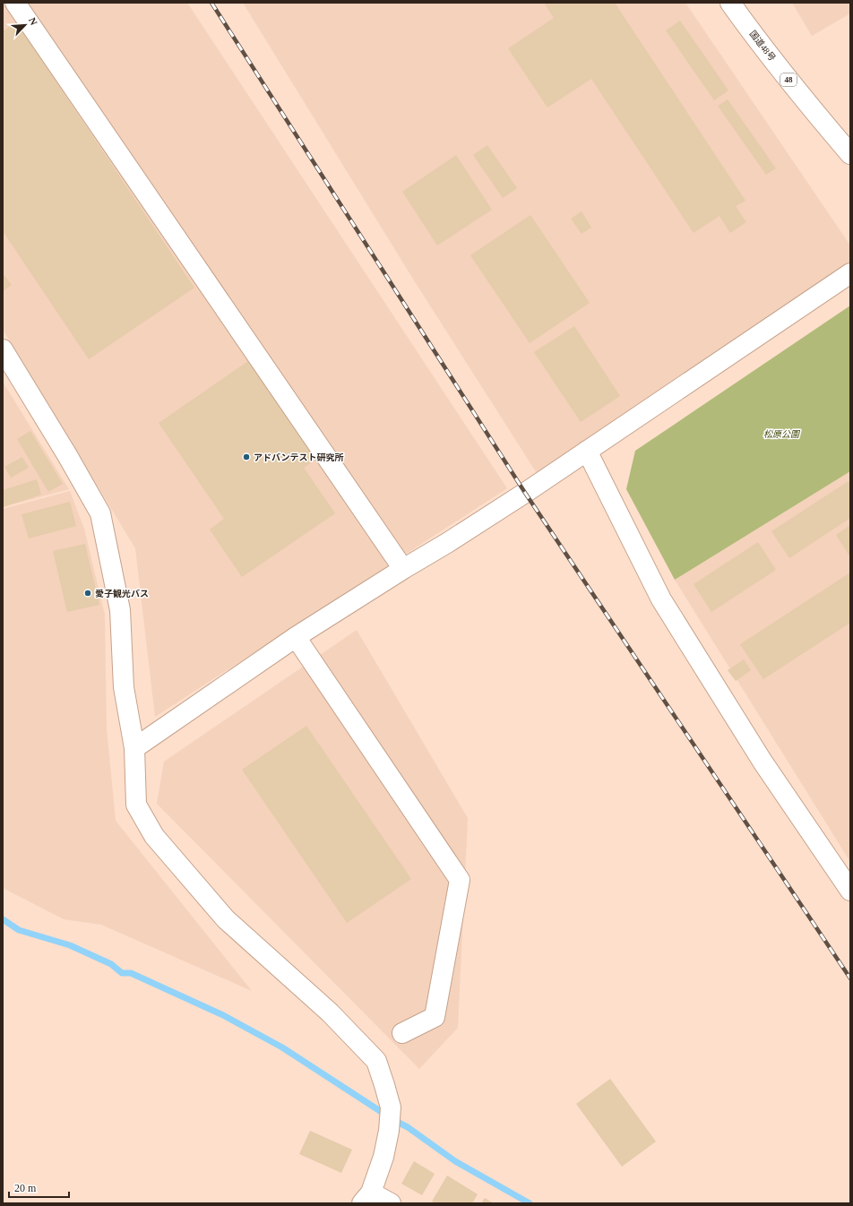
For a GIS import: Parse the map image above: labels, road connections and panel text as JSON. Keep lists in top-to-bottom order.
{
  "streets": {
    "main road": ["国道48号", "48"]
  },
  "parks": ["松原公園"],
  "places": ["アドバンテスト研究所", "愛子観光バス"],
  "scale_bar": "20 m",
  "north": "top right"
}
